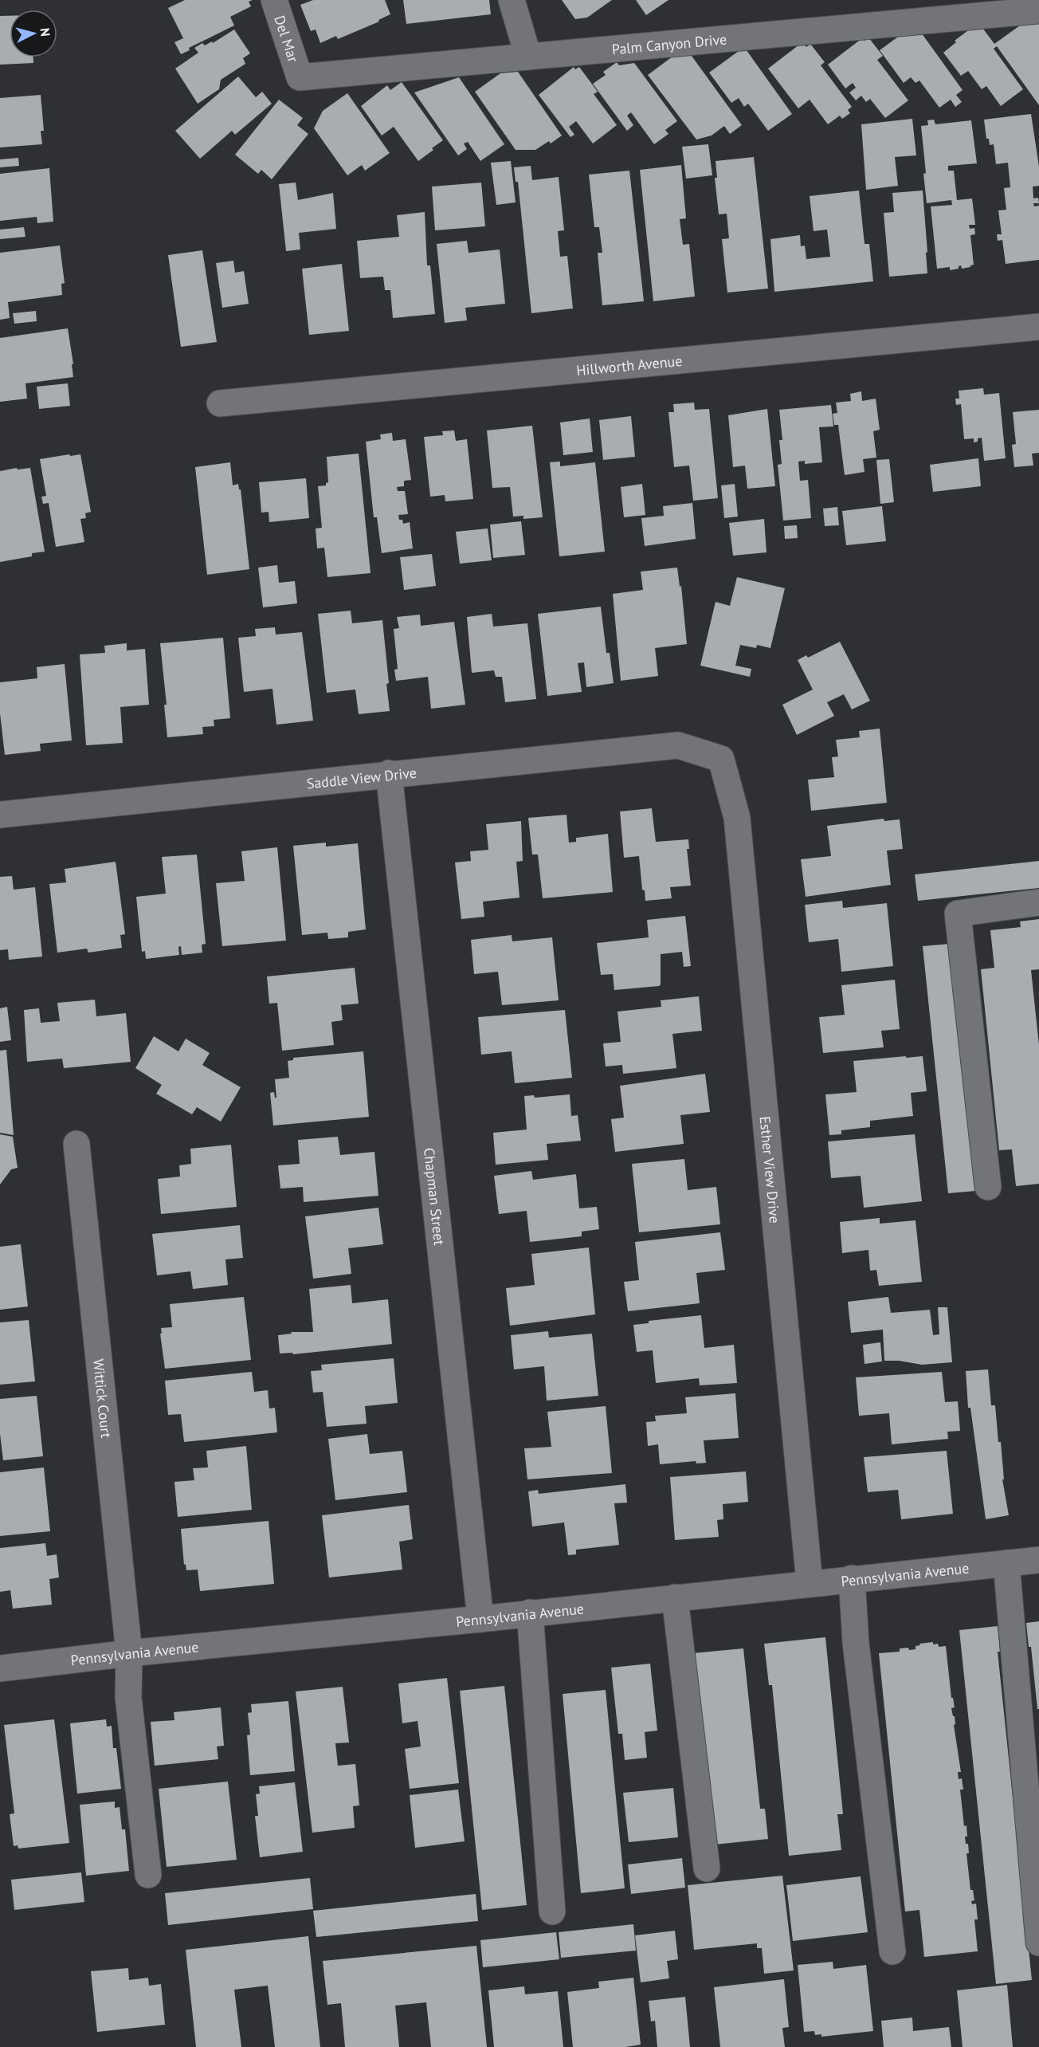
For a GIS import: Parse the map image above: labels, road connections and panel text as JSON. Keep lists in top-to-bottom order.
{
  "streets": {
    "street": [
      "Del Mar",
      "Palm Canyon Drive",
      "Hillworth Avenue",
      "Saddle View Drive",
      "Esther View Drive",
      "Chapman Street",
      "Wittick Court",
      "Pennsylvania Avenue"
    ]
  },
  "crossings": [
    ["Del Mar", "Palm Canyon Drive"],
    ["Saddle View Drive", "Esther View Drive"],
    ["Saddle View Drive", "Chapman Street"],
    ["Esther View Drive", "Pennsylvania Avenue"],
    ["Chapman Street", "Pennsylvania Avenue"],
    ["Wittick Court", "Pennsylvania Avenue"]
  ],
  "north": "right"
}
